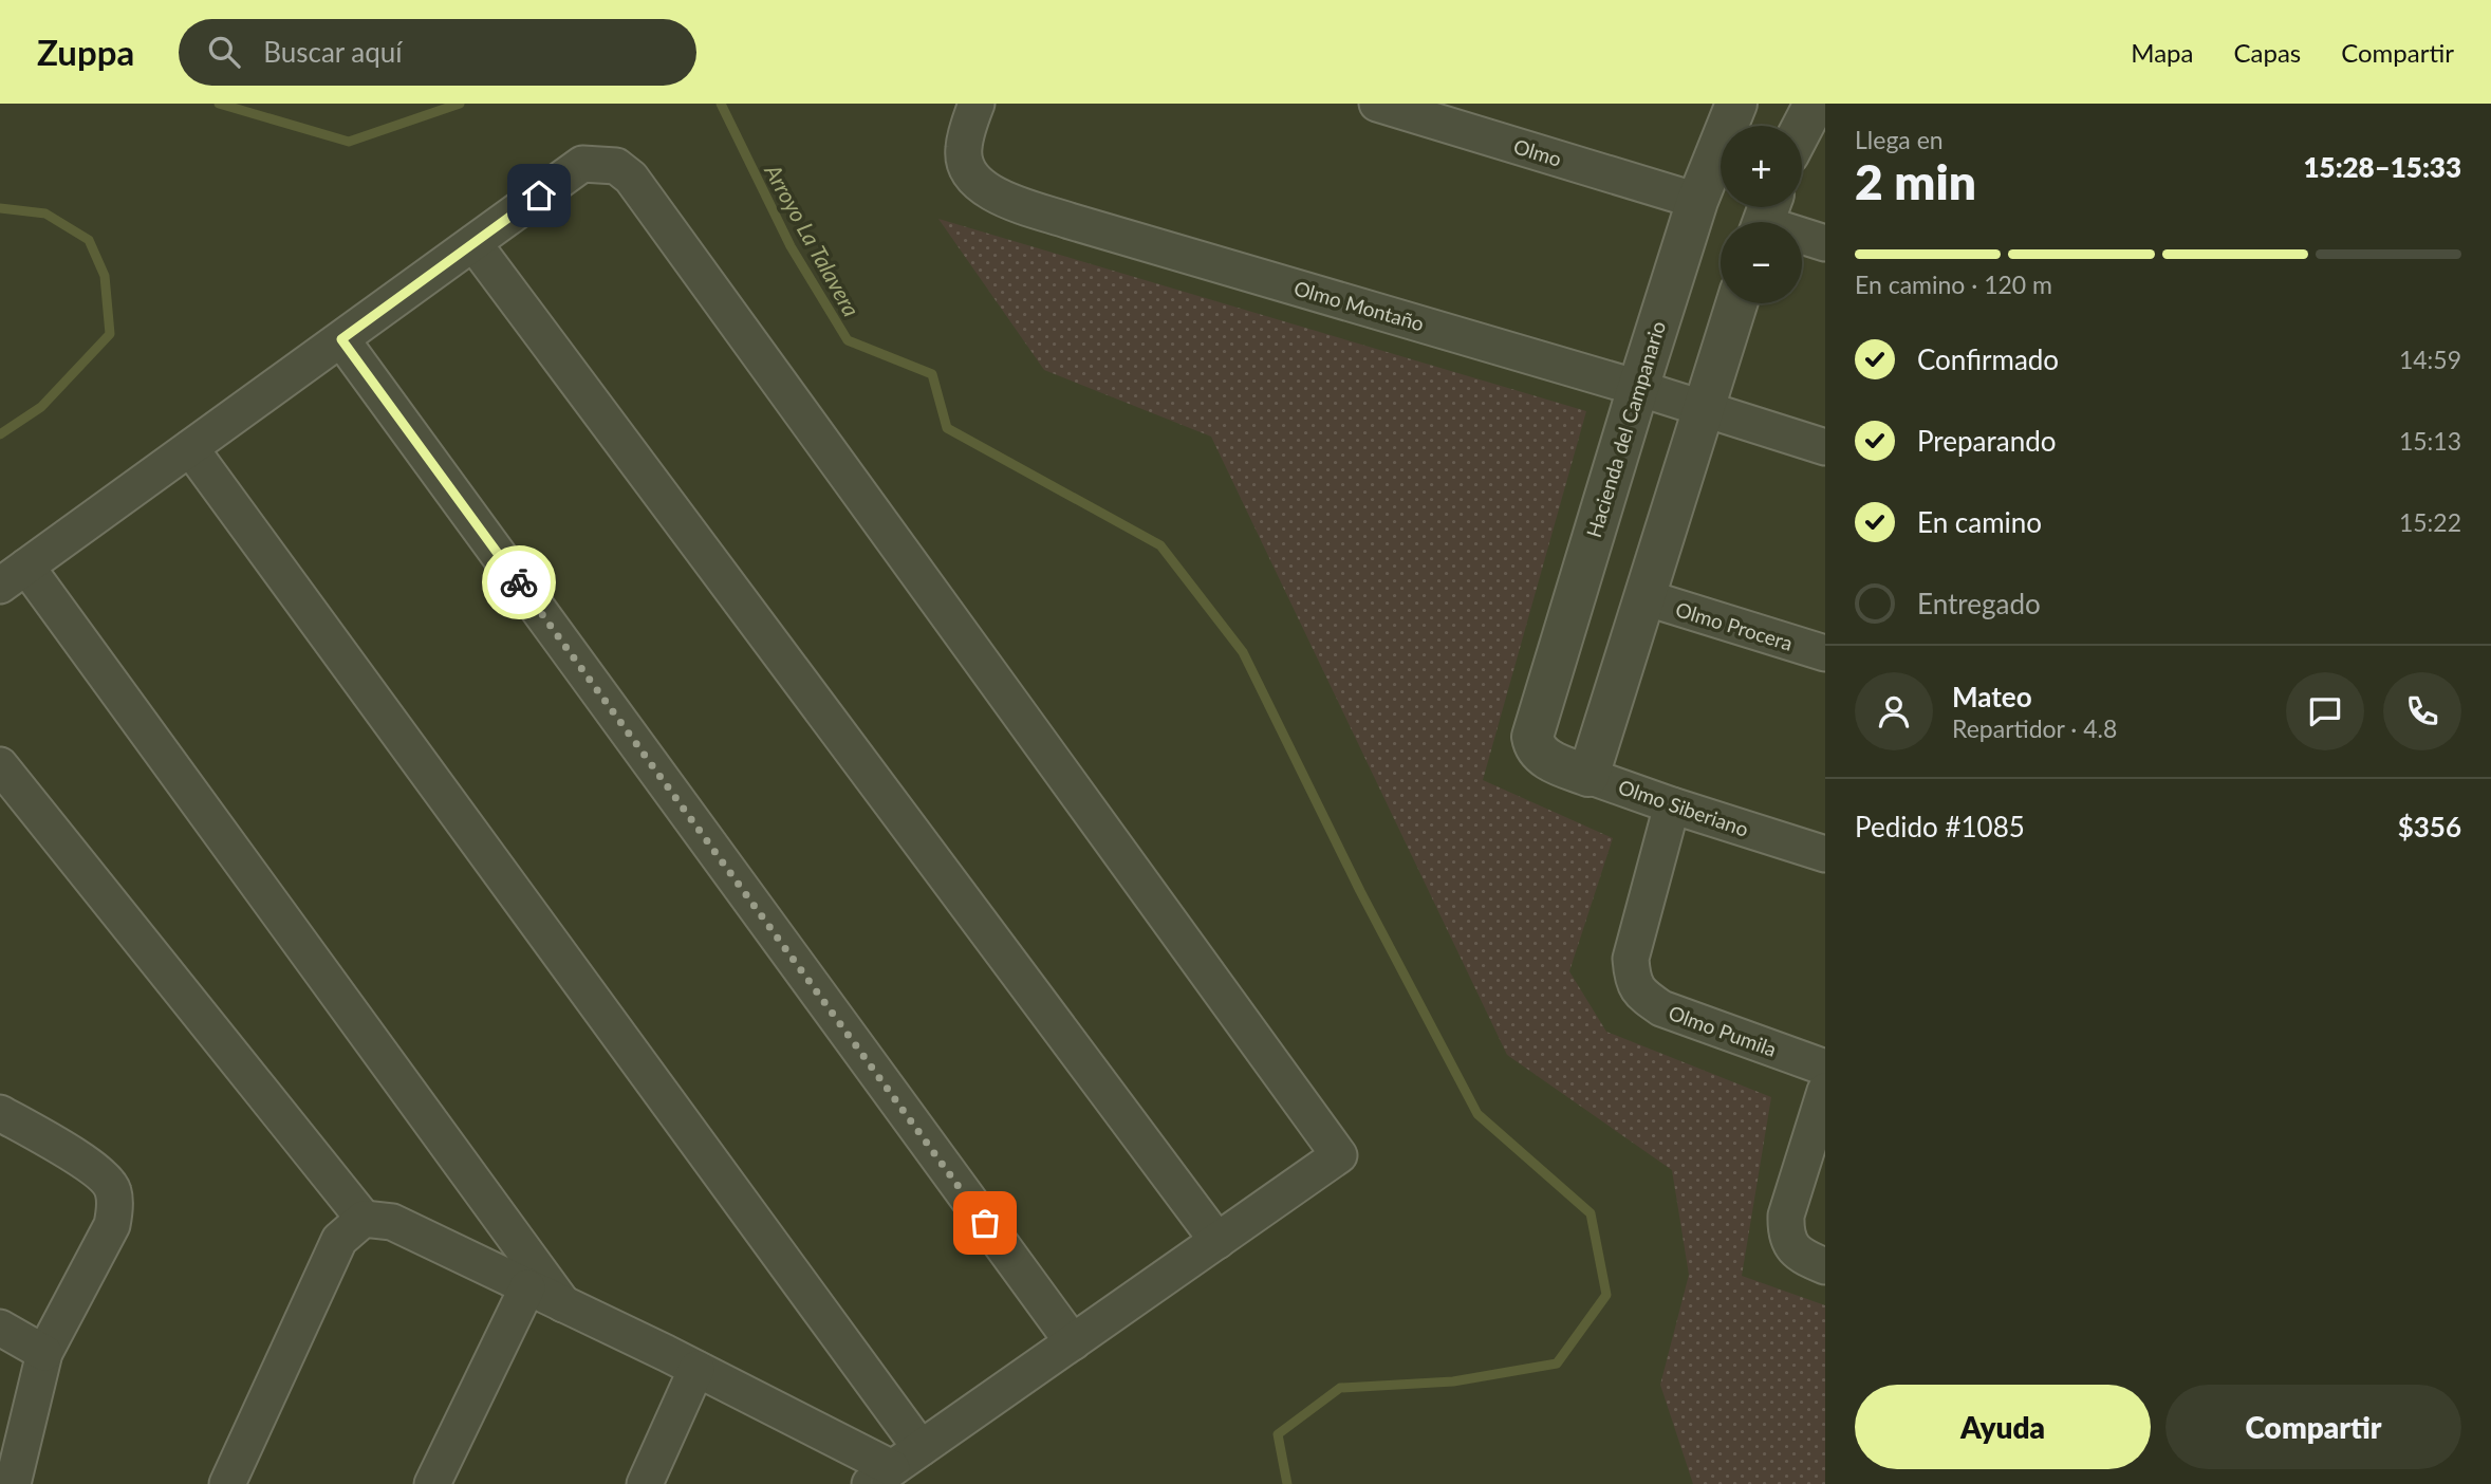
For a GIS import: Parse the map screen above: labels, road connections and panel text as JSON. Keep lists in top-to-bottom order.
{
  "streets": {
    "street": [
      "Olmo",
      "Olmo Montaño",
      "Hacienda del Campanario",
      "Olmo Procera",
      "Olmo Siberiano",
      "Olmo Pumila"
    ]
  },
  "crossings": [
    ["Olmo", "Hacienda del Campanario"],
    ["Olmo Montaño", "Hacienda del Campanario"],
    ["Hacienda del Campanario", "Olmo Siberiano"],
    ["Olmo Siberiano", "Olmo Pumila"]
  ],
  "water": ["Arroyo La Talavera"],
  "page": {
    "header": "Zuppa",
    "search": "Buscar aquí",
    "nav": ["Mapa", "Capas", "Compartir"],
    "heading": ["2 min", "Llega en", "15:28–15:33"],
    "panel": [
      "Mateo",
      "Repartidor · 4.8",
      "Pedido #1085",
      "$356"
    ],
    "map_buttons": ["+", "−"],
    "bar": "En camino · 120 m",
    "list": [
      ["Confirmado", "14:59"],
      ["Preparando", "15:13"],
      ["En camino", "15:22"],
      "Entregado"
    ],
    "buttons": ["Ayuda", "Compartir"]
  }
}
